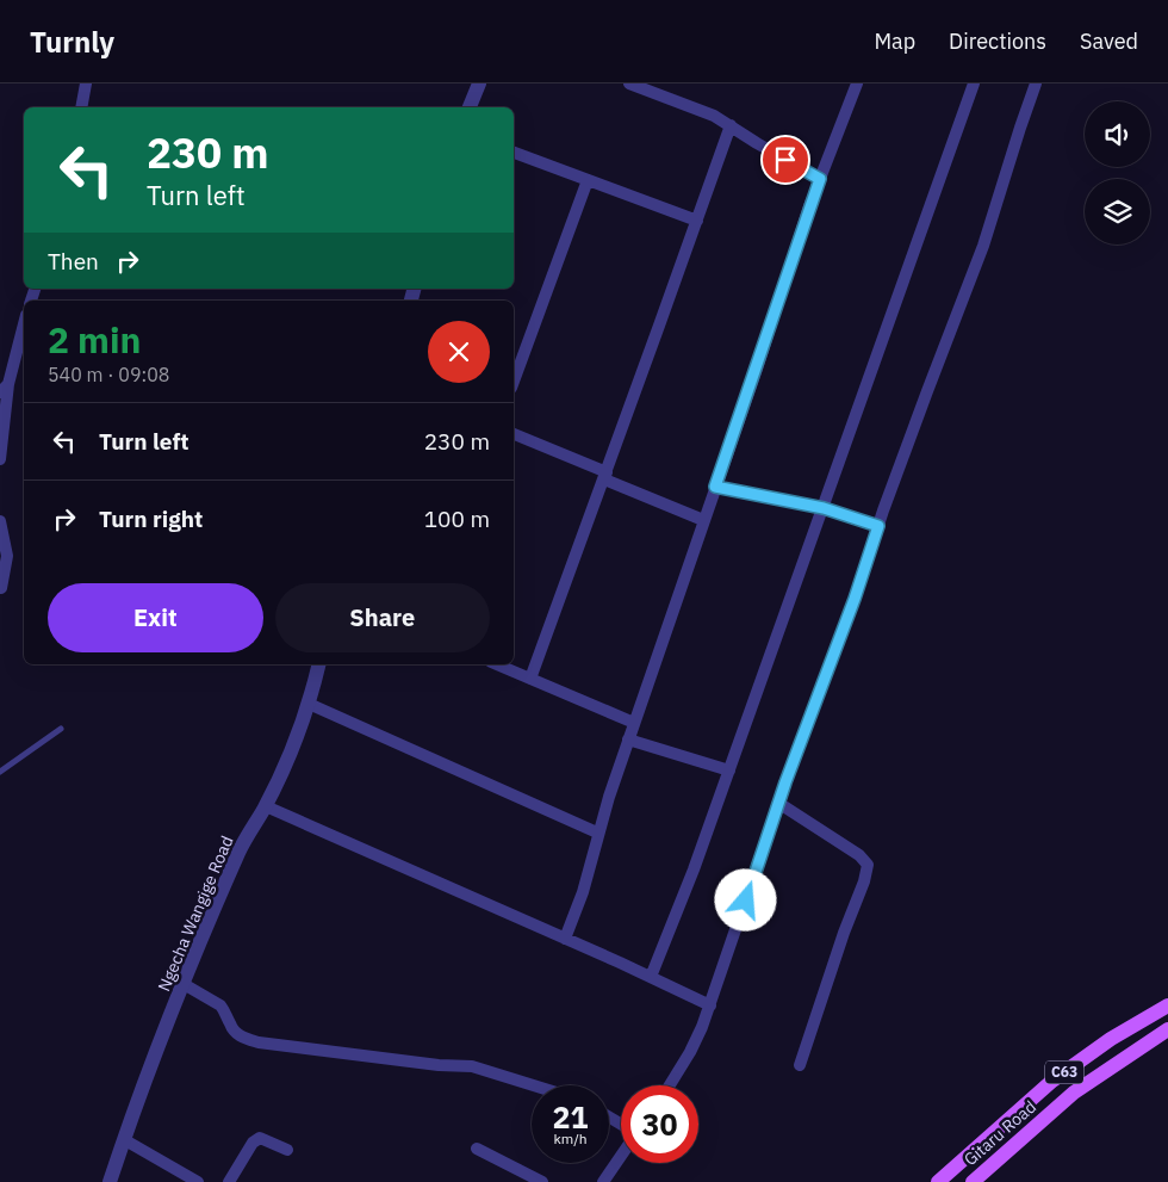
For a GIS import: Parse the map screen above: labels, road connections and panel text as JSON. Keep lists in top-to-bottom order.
{
  "streets": {
    "main road": ["C63", "Gitaru Road"],
    "street": ["Ngecha Wangige Road"]
  },
  "page": {
    "header": "Turnly",
    "nav": ["Map", "Directions", "Saved"],
    "turn": ["230 m", "Turn left"],
    "then": "Then",
    "heading": ["2 min", "540 m · 09:08"],
    "list": [
      {
        "name": "Turn left",
        "value": "230 m"
      },
      {
        "name": "Turn right",
        "value": "100 m"
      }
    ],
    "buttons": ["Exit", "Share"],
    "speed": "21 km/h",
    "limit": "30"
  }
}
